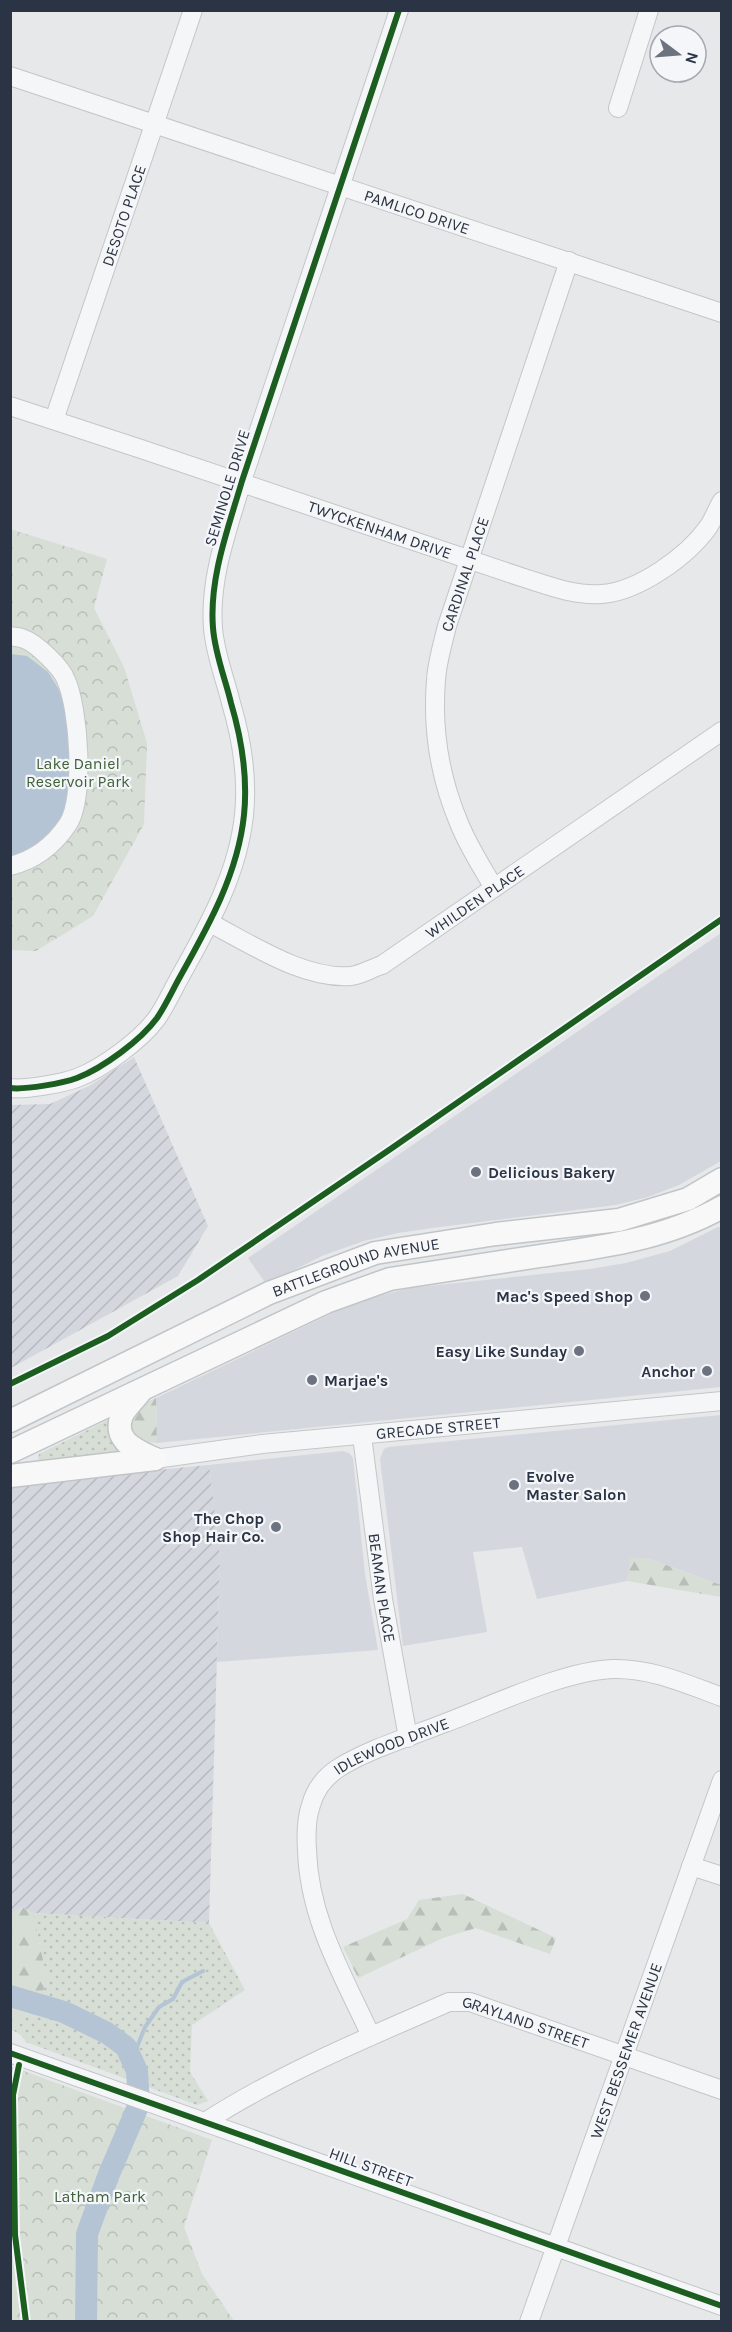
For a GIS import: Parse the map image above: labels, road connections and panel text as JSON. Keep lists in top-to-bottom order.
{
  "streets": {
    "main road": ["BATTLEGROUND AVENUE"],
    "street": [
      "PAMLICO DRIVE",
      "DESOTO PLACE",
      "SEMINOLE DRIVE",
      "TWYCKENHAM DRIVE",
      "CARDINAL PLACE",
      "WHILDEN PLACE",
      "GRECADE STREET",
      "BEAMAN PLACE",
      "IDLEWOOD DRIVE",
      "GRAYLAND STREET",
      "WEST BESSEMER AVENUE",
      "HILL STREET"
    ]
  },
  "crossings": [
    ["PAMLICO DRIVE", "DESOTO PLACE"],
    ["PAMLICO DRIVE", "SEMINOLE DRIVE"],
    ["PAMLICO DRIVE", "CARDINAL PLACE"],
    ["DESOTO PLACE", "TWYCKENHAM DRIVE"],
    ["SEMINOLE DRIVE", "TWYCKENHAM DRIVE"],
    ["SEMINOLE DRIVE", "WHILDEN PLACE"],
    ["TWYCKENHAM DRIVE", "CARDINAL PLACE"],
    ["CARDINAL PLACE", "WHILDEN PLACE"],
    ["GRECADE STREET", "BEAMAN PLACE"],
    ["BEAMAN PLACE", "IDLEWOOD DRIVE"],
    ["IDLEWOOD DRIVE", "GRAYLAND STREET"],
    ["GRAYLAND STREET", "WEST BESSEMER AVENUE"],
    ["GRAYLAND STREET", "HILL STREET"],
    ["WEST BESSEMER AVENUE", "HILL STREET"]
  ],
  "parks": ["Lake Daniel Reservoir Park", "Latham Park"],
  "places": [
    "Delicious Bakery",
    "Mac's Speed Shop",
    "Easy Like Sunday",
    "Anchor",
    "Marjae's",
    "Evolve Master Salon",
    "The Chop Shop Hair Co."
  ],
  "north": "right"
}
